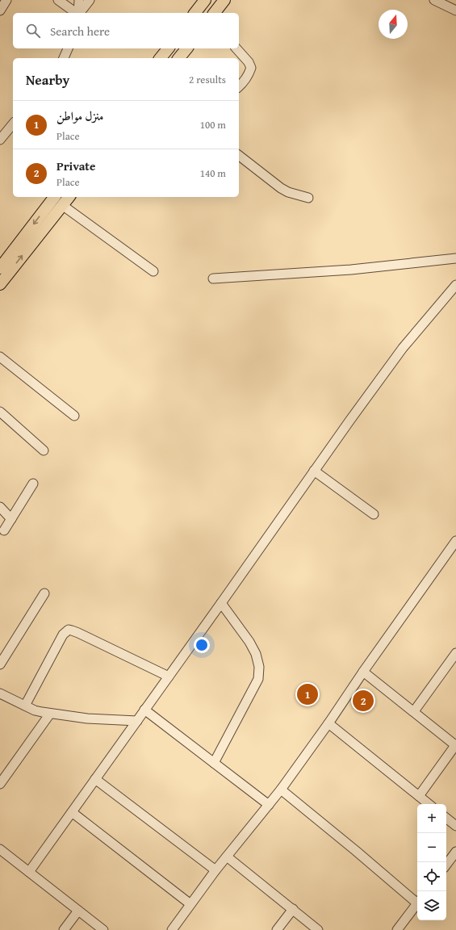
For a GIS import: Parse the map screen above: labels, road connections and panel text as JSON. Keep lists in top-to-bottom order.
{
  "north": "top",
  "page": {
    "search": "Search here",
    "heading": ["Nearby", "2 results"],
    "list": [
      {
        "mark": "1",
        "name": "منزل مواطن",
        "note": "Place",
        "value": "100 m"
      },
      {
        "mark": "2",
        "name": "Private",
        "note": "Place",
        "value": "140 m"
      }
    ],
    "pins": ["1", "2"],
    "map_buttons": ["+", "−"]
  }
}
